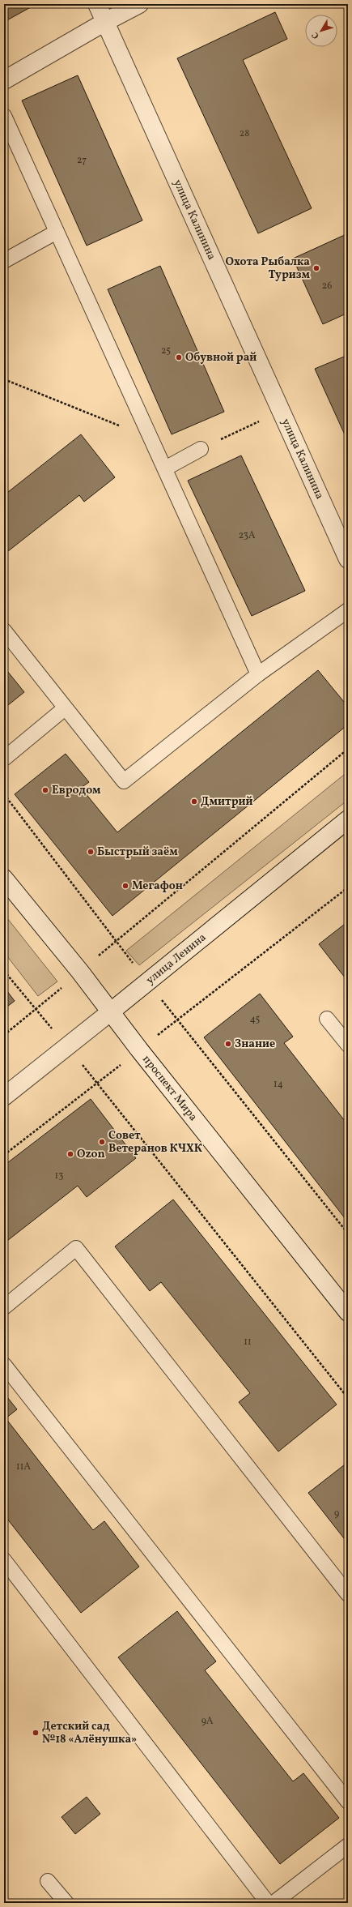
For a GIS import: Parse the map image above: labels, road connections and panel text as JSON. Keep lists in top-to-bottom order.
{
  "streets": {
    "street": ["улица Калинина", "улица Ленина", "проспект Мира"]
  },
  "crossings": [
    ["улица Ленина", "проспект Мира"]
  ],
  "places": [
    "Охота Рыбалка Туризм",
    "Обувной рай",
    "Евродом",
    "Дмитрий",
    "Быстрый заём",
    "Мегафон",
    "Знание",
    "Совет Ветеранов КЧХК",
    "Ozon",
    "Детский сад №18 «Алёнушка»"
  ],
  "house_numbers": [
    "28",
    "27",
    "26",
    "25",
    "23А",
    "45",
    "14",
    "13",
    "11",
    "11А",
    "9",
    "9А"
  ],
  "north": "bottom left"
}
